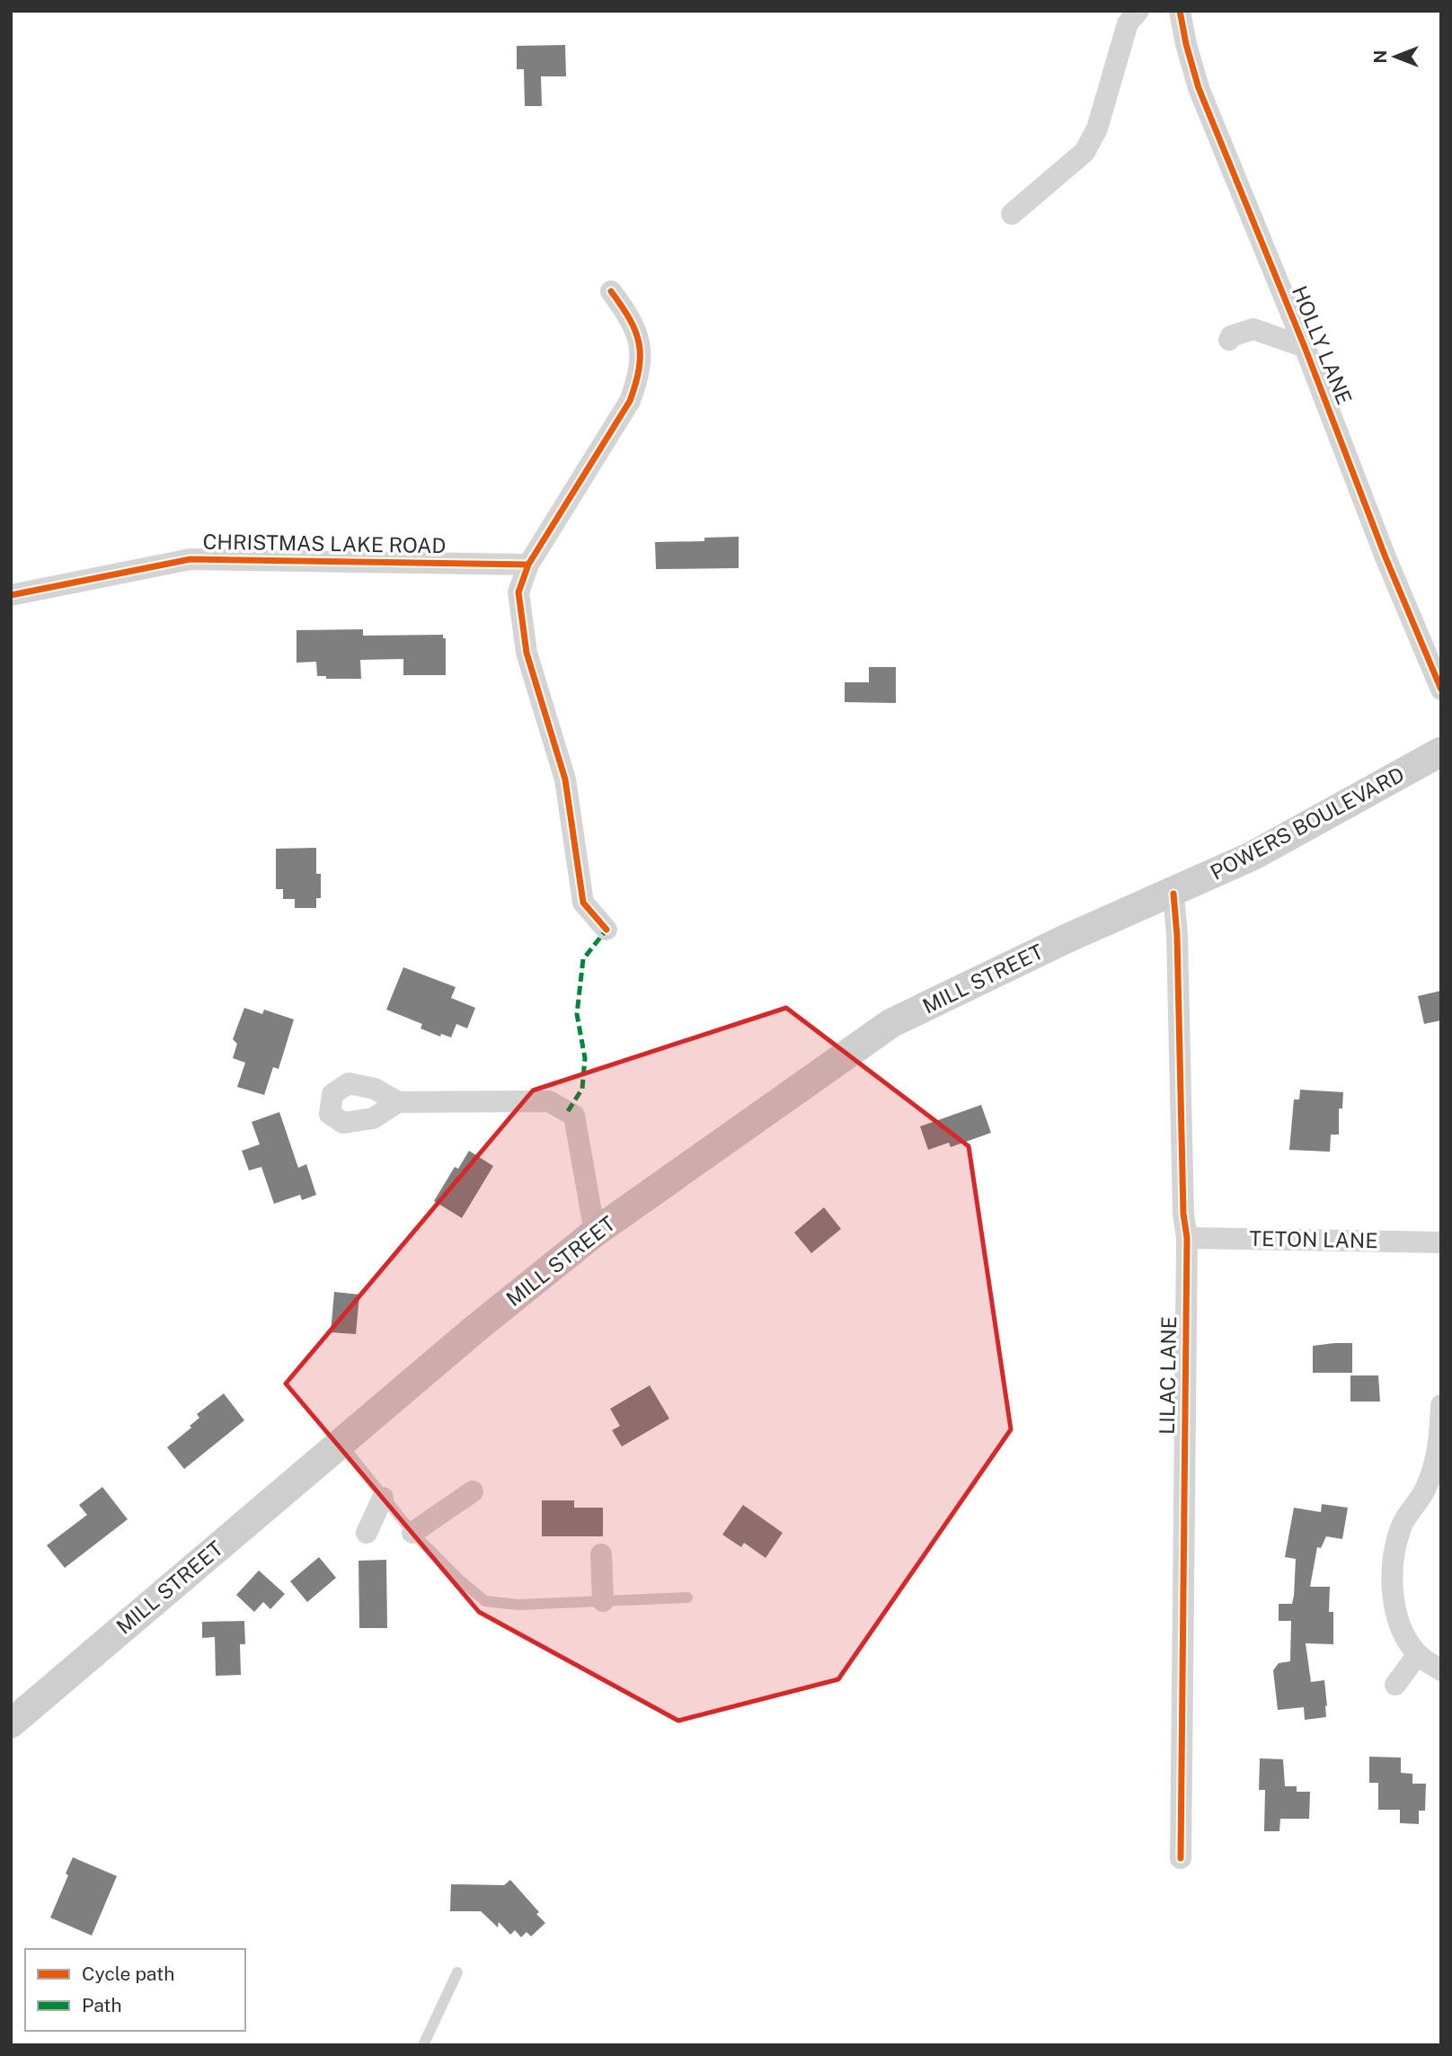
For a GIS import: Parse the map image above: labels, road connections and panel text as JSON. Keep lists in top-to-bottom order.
{
  "streets": {
    "main road": ["POWERS BOULEVARD", "MILL STREET"],
    "street": [
      "HOLLY LANE",
      "CHRISTMAS LAKE ROAD",
      "TETON LANE",
      "LILAC LANE"
    ]
  },
  "crossings": [
    ["POWERS BOULEVARD", "MILL STREET"],
    ["POWERS BOULEVARD", "LILAC LANE"],
    ["MILL STREET", "LILAC LANE"],
    ["TETON LANE", "LILAC LANE"]
  ],
  "legend": ["Cycle path", "Path"],
  "north": "left"
}
